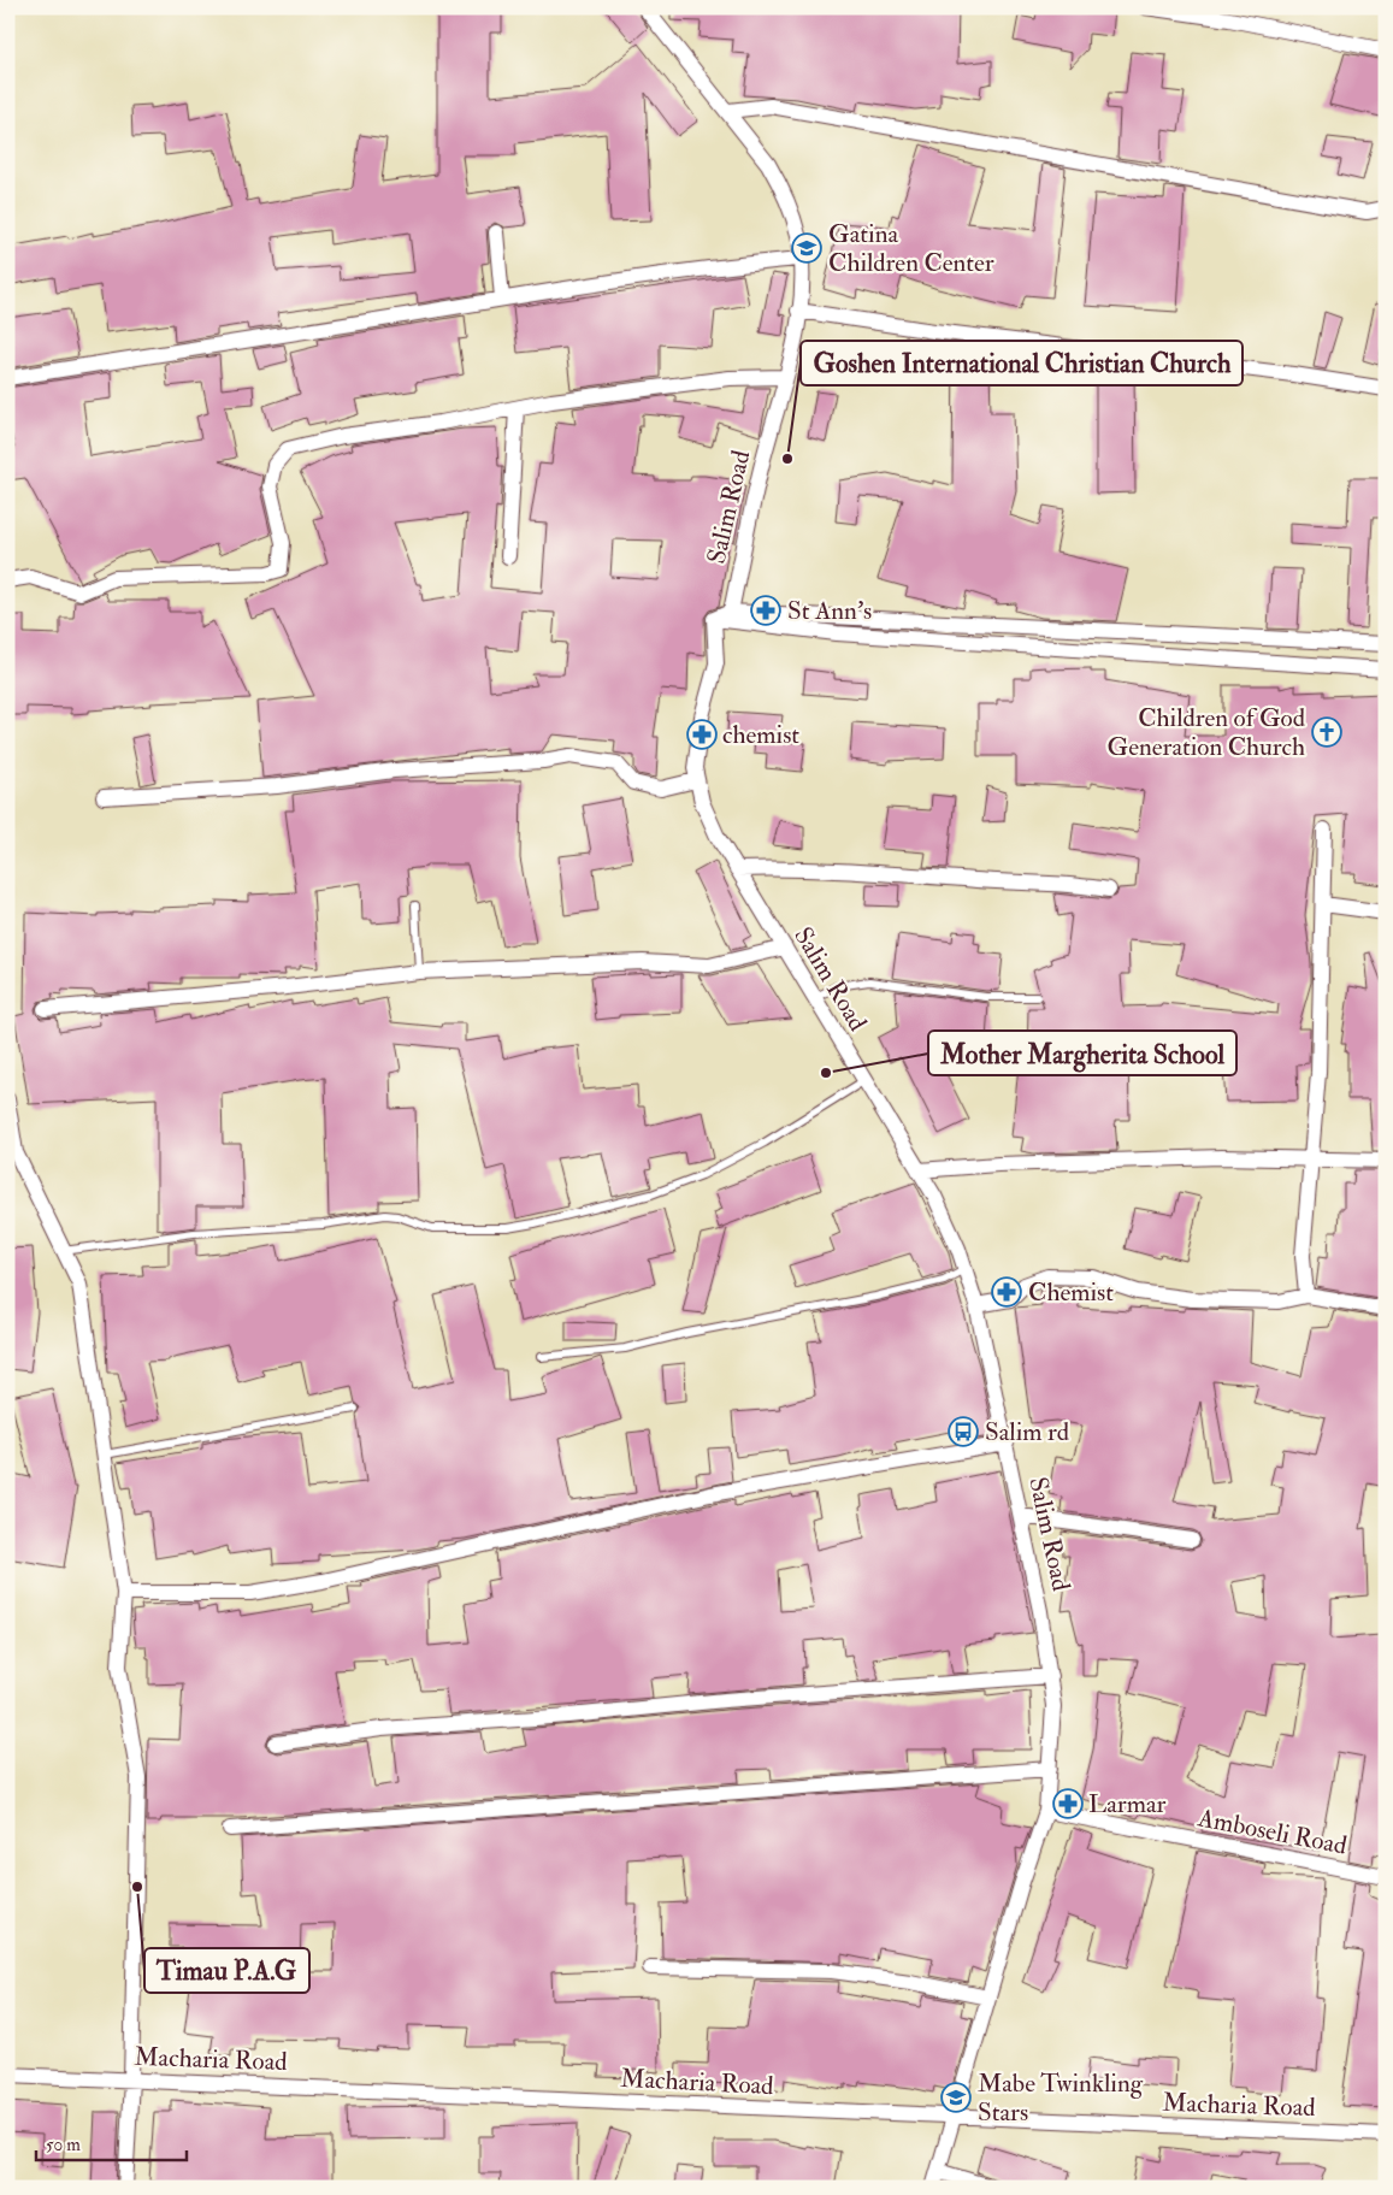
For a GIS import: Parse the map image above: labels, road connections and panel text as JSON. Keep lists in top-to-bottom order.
{
  "streets": {
    "street": ["Salim Road", "Amboseli Road", "Macharia Road"]
  },
  "crossings": [
    ["Salim Road", "Amboseli Road"],
    ["Salim Road", "Macharia Road"]
  ],
  "places": {
    "school or university": ["Gatina Children Center", "Mabe Twinkling Stars"],
    "other": ["Goshen International Christian Church", "Mother Margherita School", "Timau P.A.G"],
    "pharmacy": [
      "St Ann's",
      "chemist",
      "Chemist",
      "Larmar"
    ],
    "church": ["Children of God Generation Church"],
    "bus stop": ["Salim rd"]
  },
  "scale_bar": "50 m"
}
